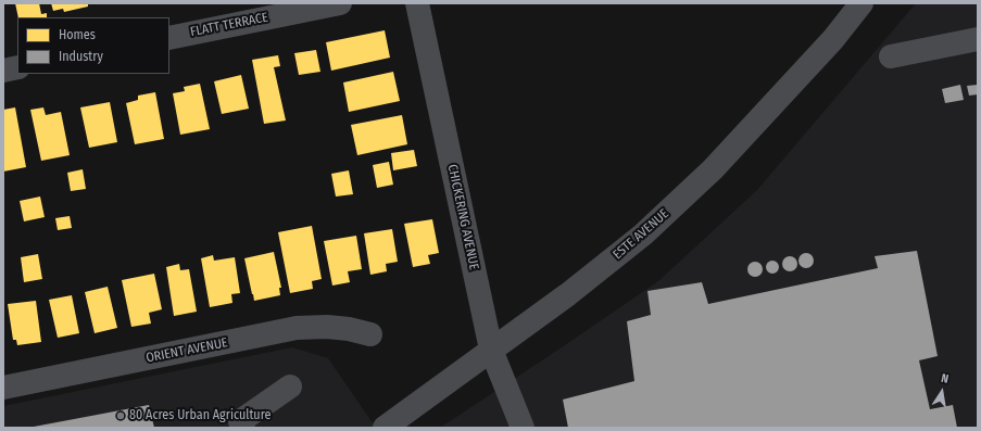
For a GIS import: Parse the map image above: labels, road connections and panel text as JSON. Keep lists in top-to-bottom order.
{
  "streets": {
    "street": [
      "FLATT TERRACE",
      "CHICKERING AVENUE",
      "ESTE AVENUE",
      "ORIENT AVENUE"
    ]
  },
  "crossings": [
    ["CHICKERING AVENUE", "ESTE AVENUE"]
  ],
  "places": ["80 Acres Urban Agriculture"],
  "legend": ["Homes", "Industry"],
  "north": "top"
}
